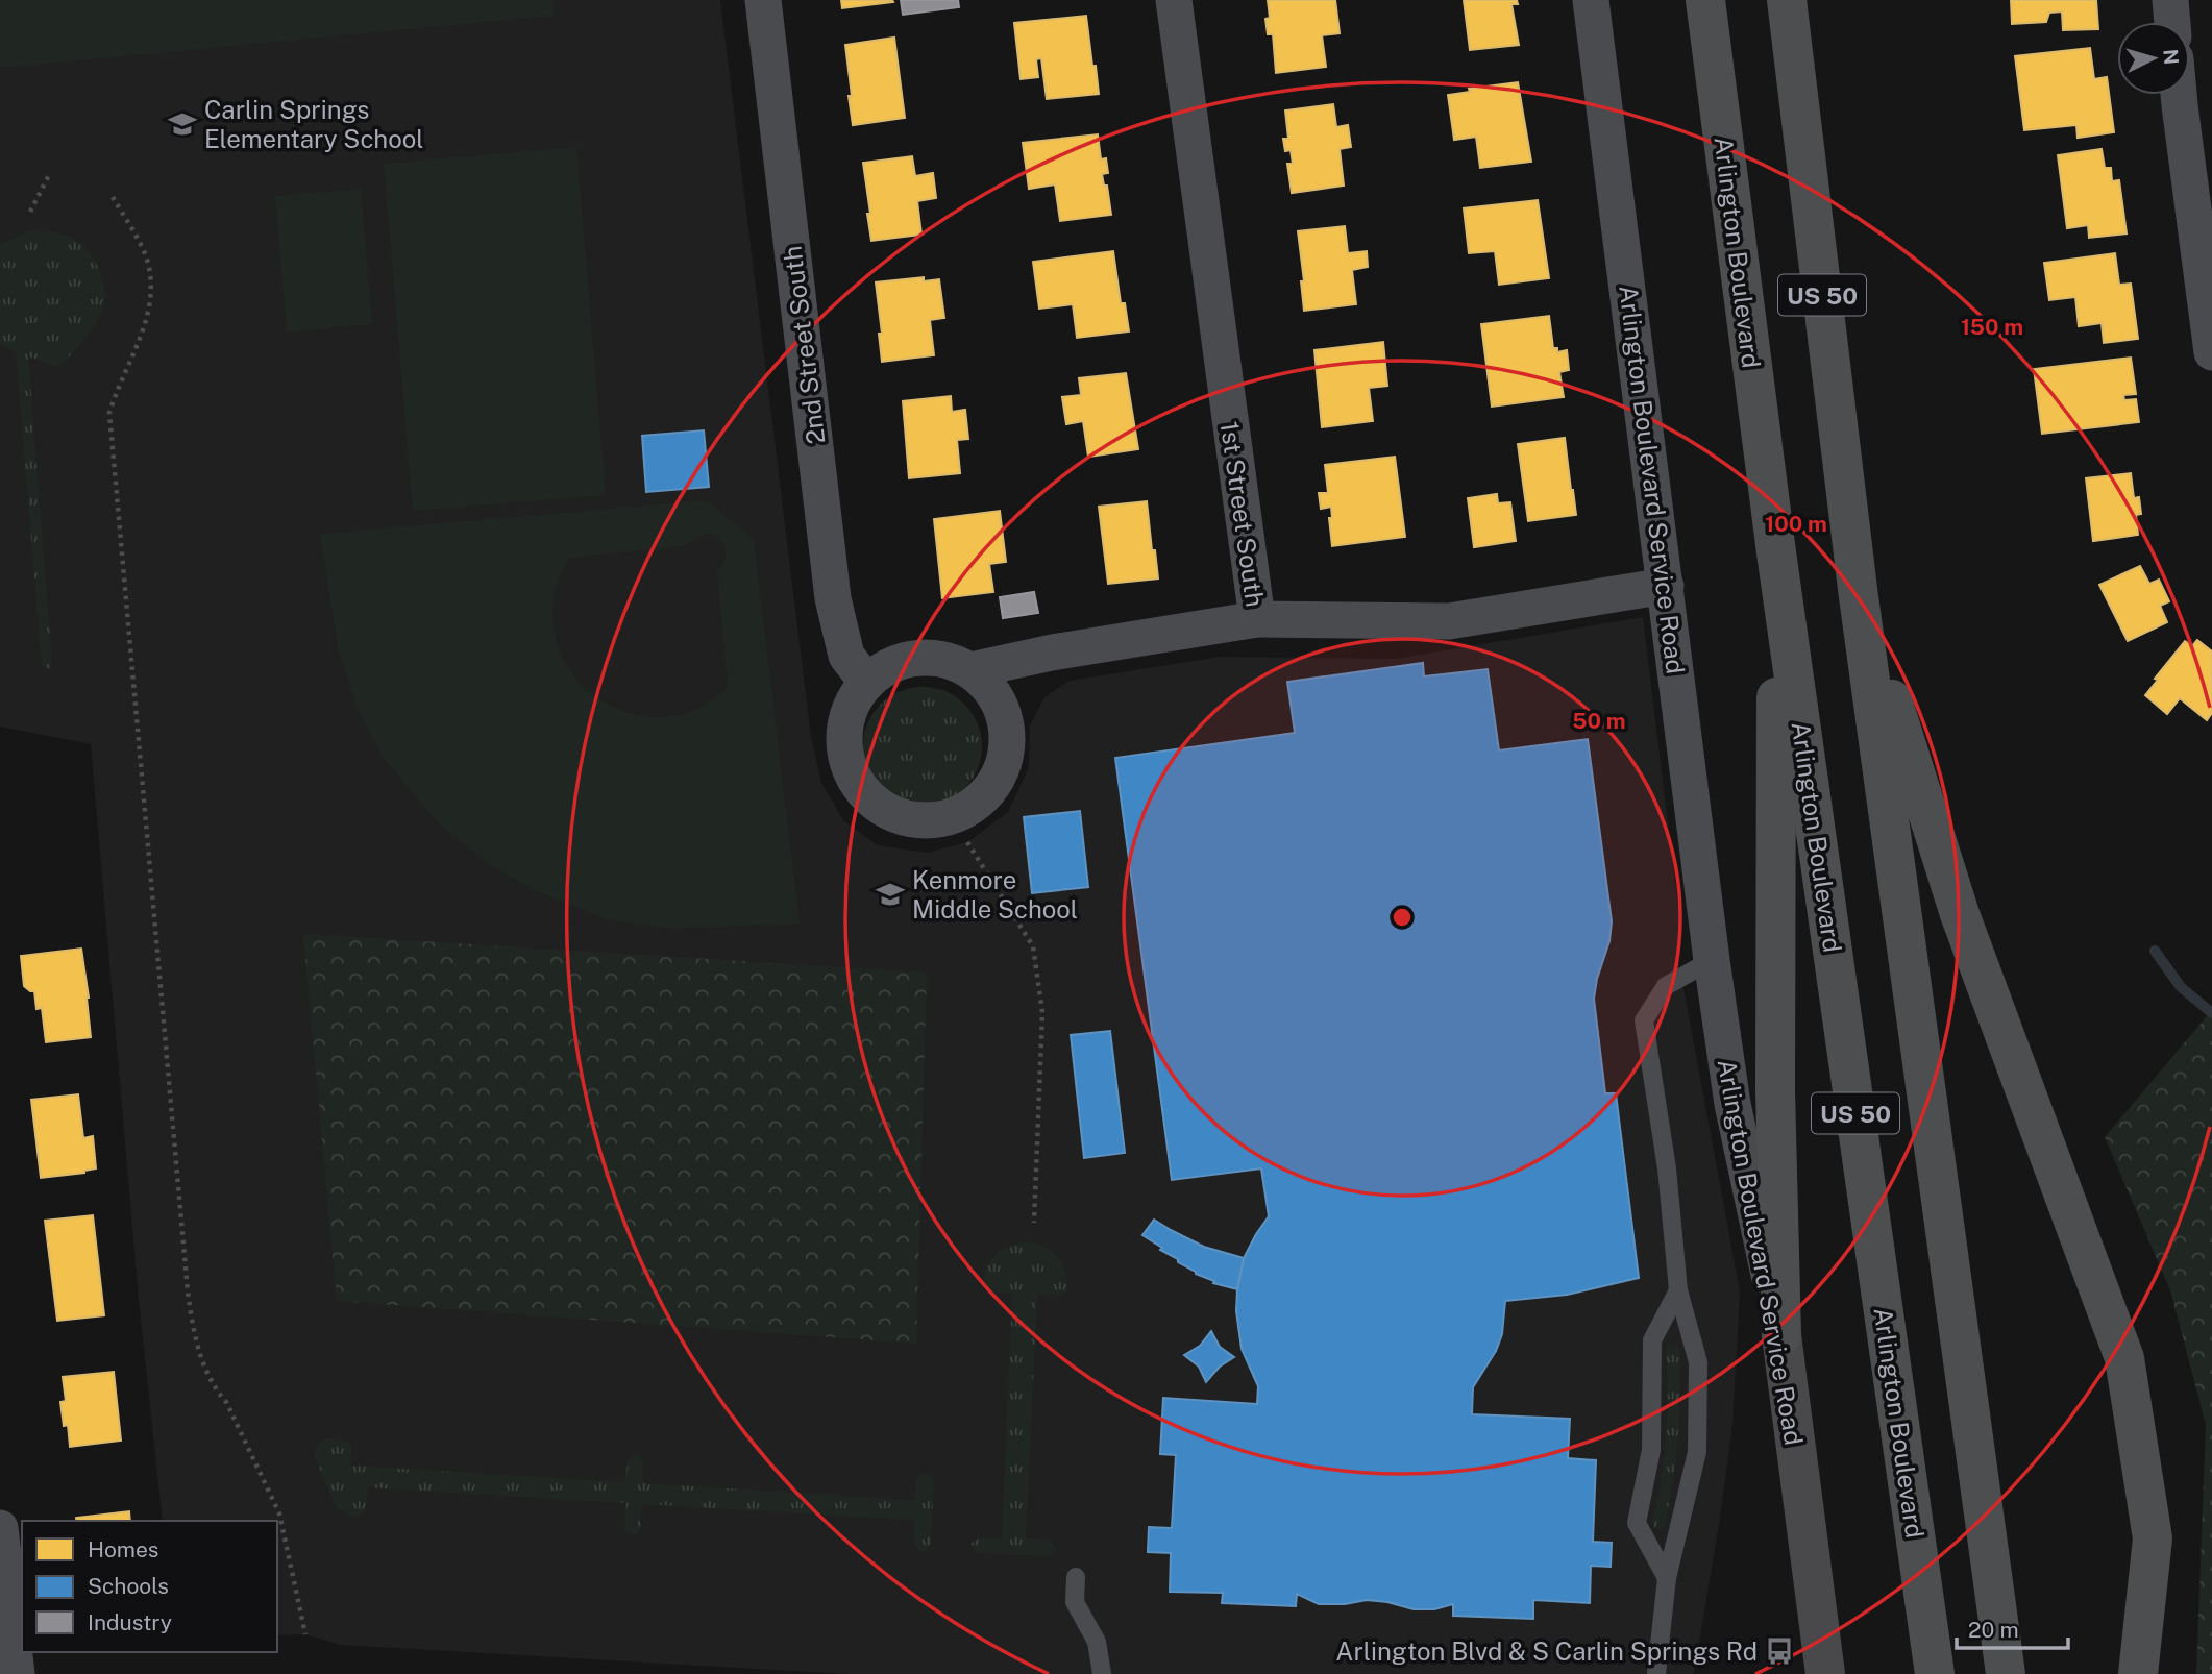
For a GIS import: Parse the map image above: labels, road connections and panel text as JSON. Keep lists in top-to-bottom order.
{
  "streets": {
    "highway": ["Arlington Boulevard", "US 50"],
    "main road": ["Arlington Boulevard Service Road"],
    "street": ["2nd Street South", "1st Street South"]
  },
  "crossings": [
    ["Arlington Boulevard Service Road", "1st Street South"]
  ],
  "places": {
    "school or university": ["Carlin Springs Elementary School", "Kenmore Middle School"],
    "bus stop": ["Arlington Blvd & S Carlin Springs Rd"]
  },
  "legend": ["Homes", "Schools", "Industry"],
  "scale_bar": "20 m",
  "north": "right",
  "rings": ["150 m", "100 m", "50 m"]
}
